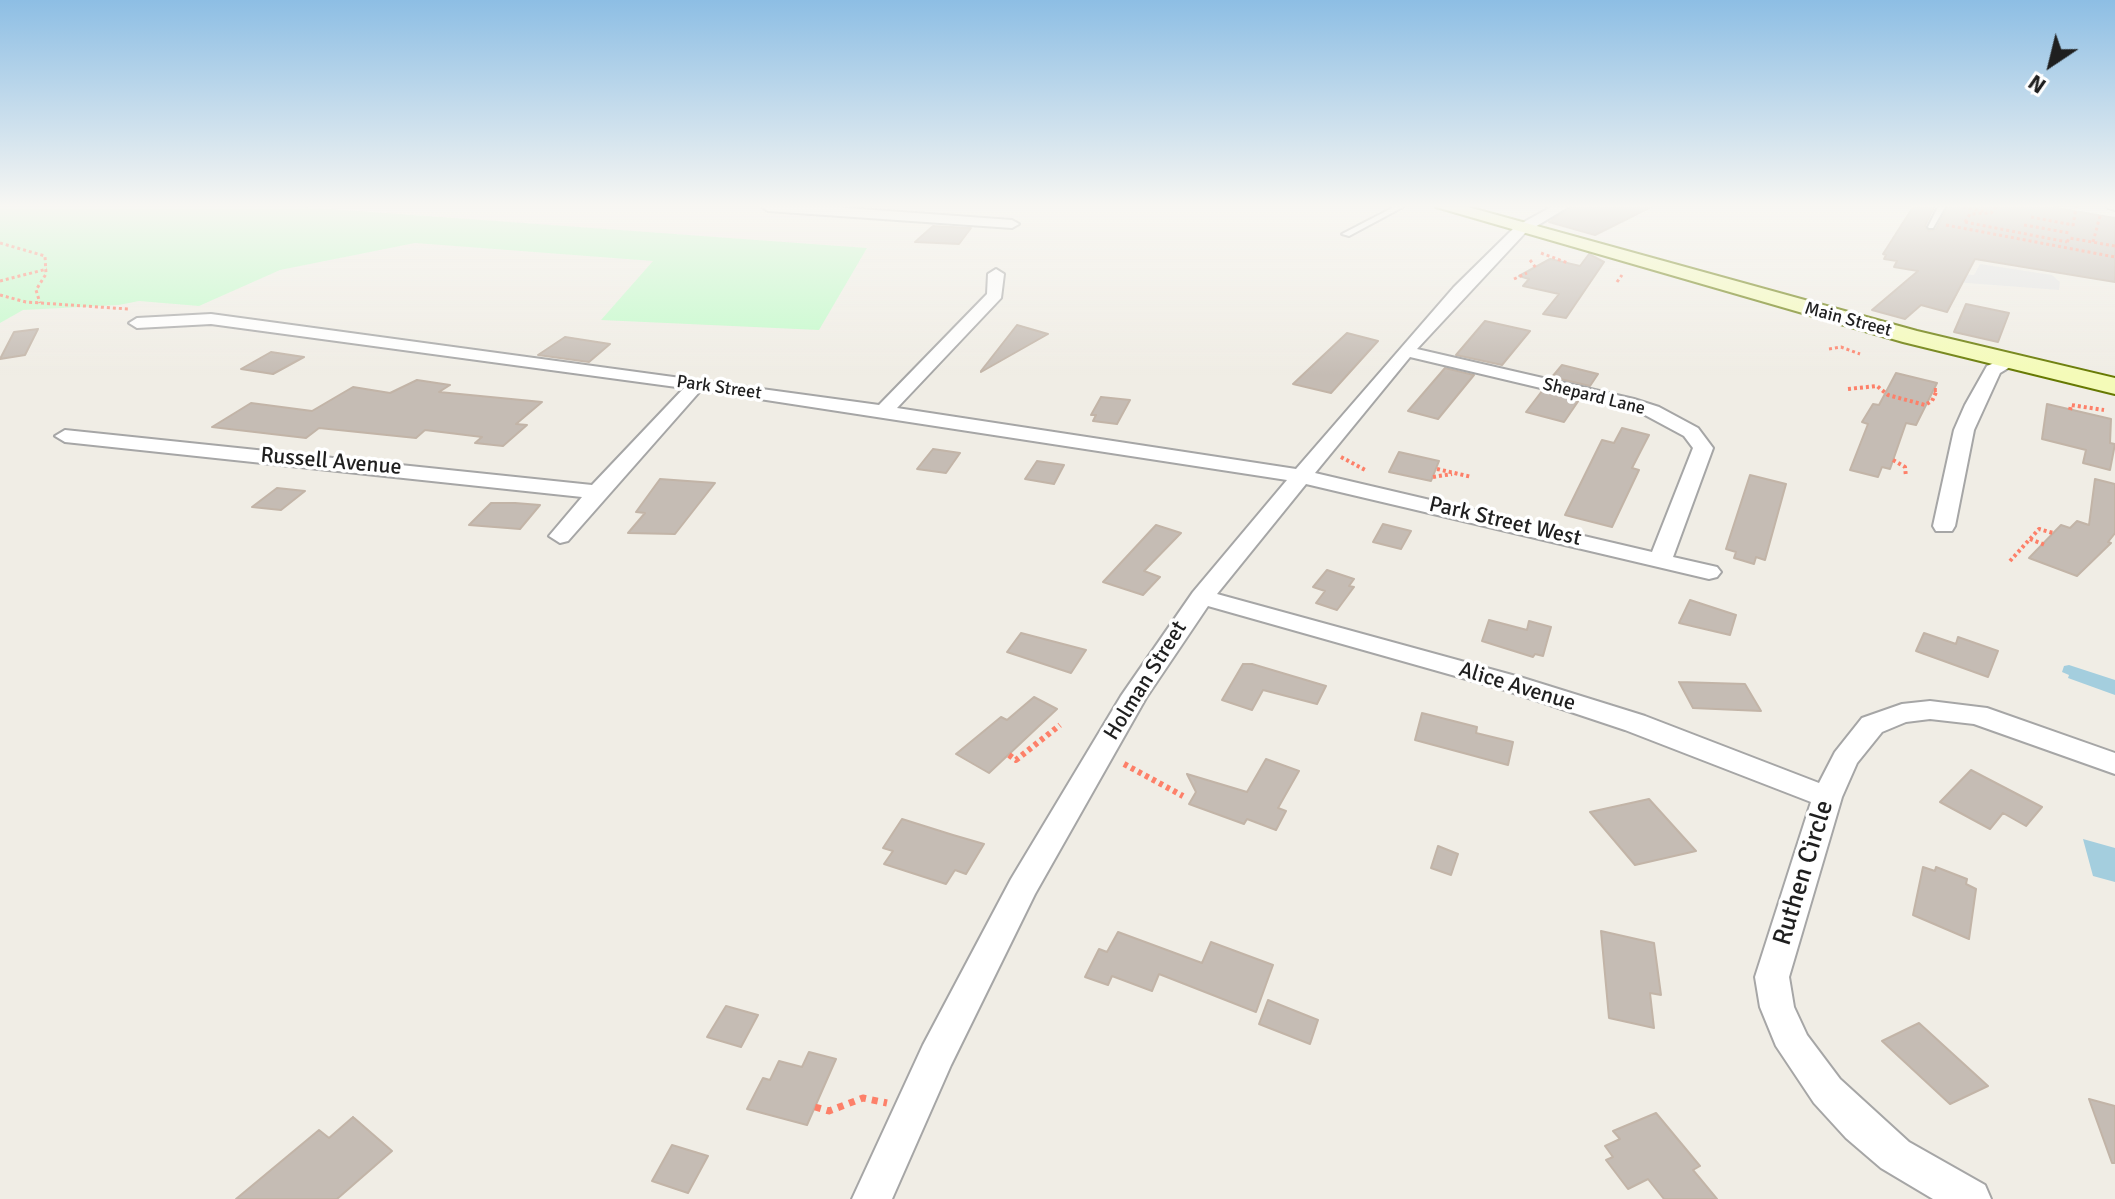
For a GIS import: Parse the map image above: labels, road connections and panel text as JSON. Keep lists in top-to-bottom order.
{
  "streets": {
    "main road": ["Main Street"],
    "street": [
      "Park Street",
      "Shepard Lane",
      "Russell Avenue",
      "Park Street West",
      "Holman Street",
      "Alice Avenue",
      "Ruthen Circle"
    ]
  },
  "crossings": [
    ["Park Street", "Park Street West"],
    ["Park Street", "Holman Street"],
    ["Shepard Lane", "Park Street West"],
    ["Shepard Lane", "Holman Street"],
    ["Park Street West", "Holman Street"],
    ["Holman Street", "Alice Avenue"],
    ["Alice Avenue", "Ruthen Circle"]
  ],
  "north": "bottom left"
}
